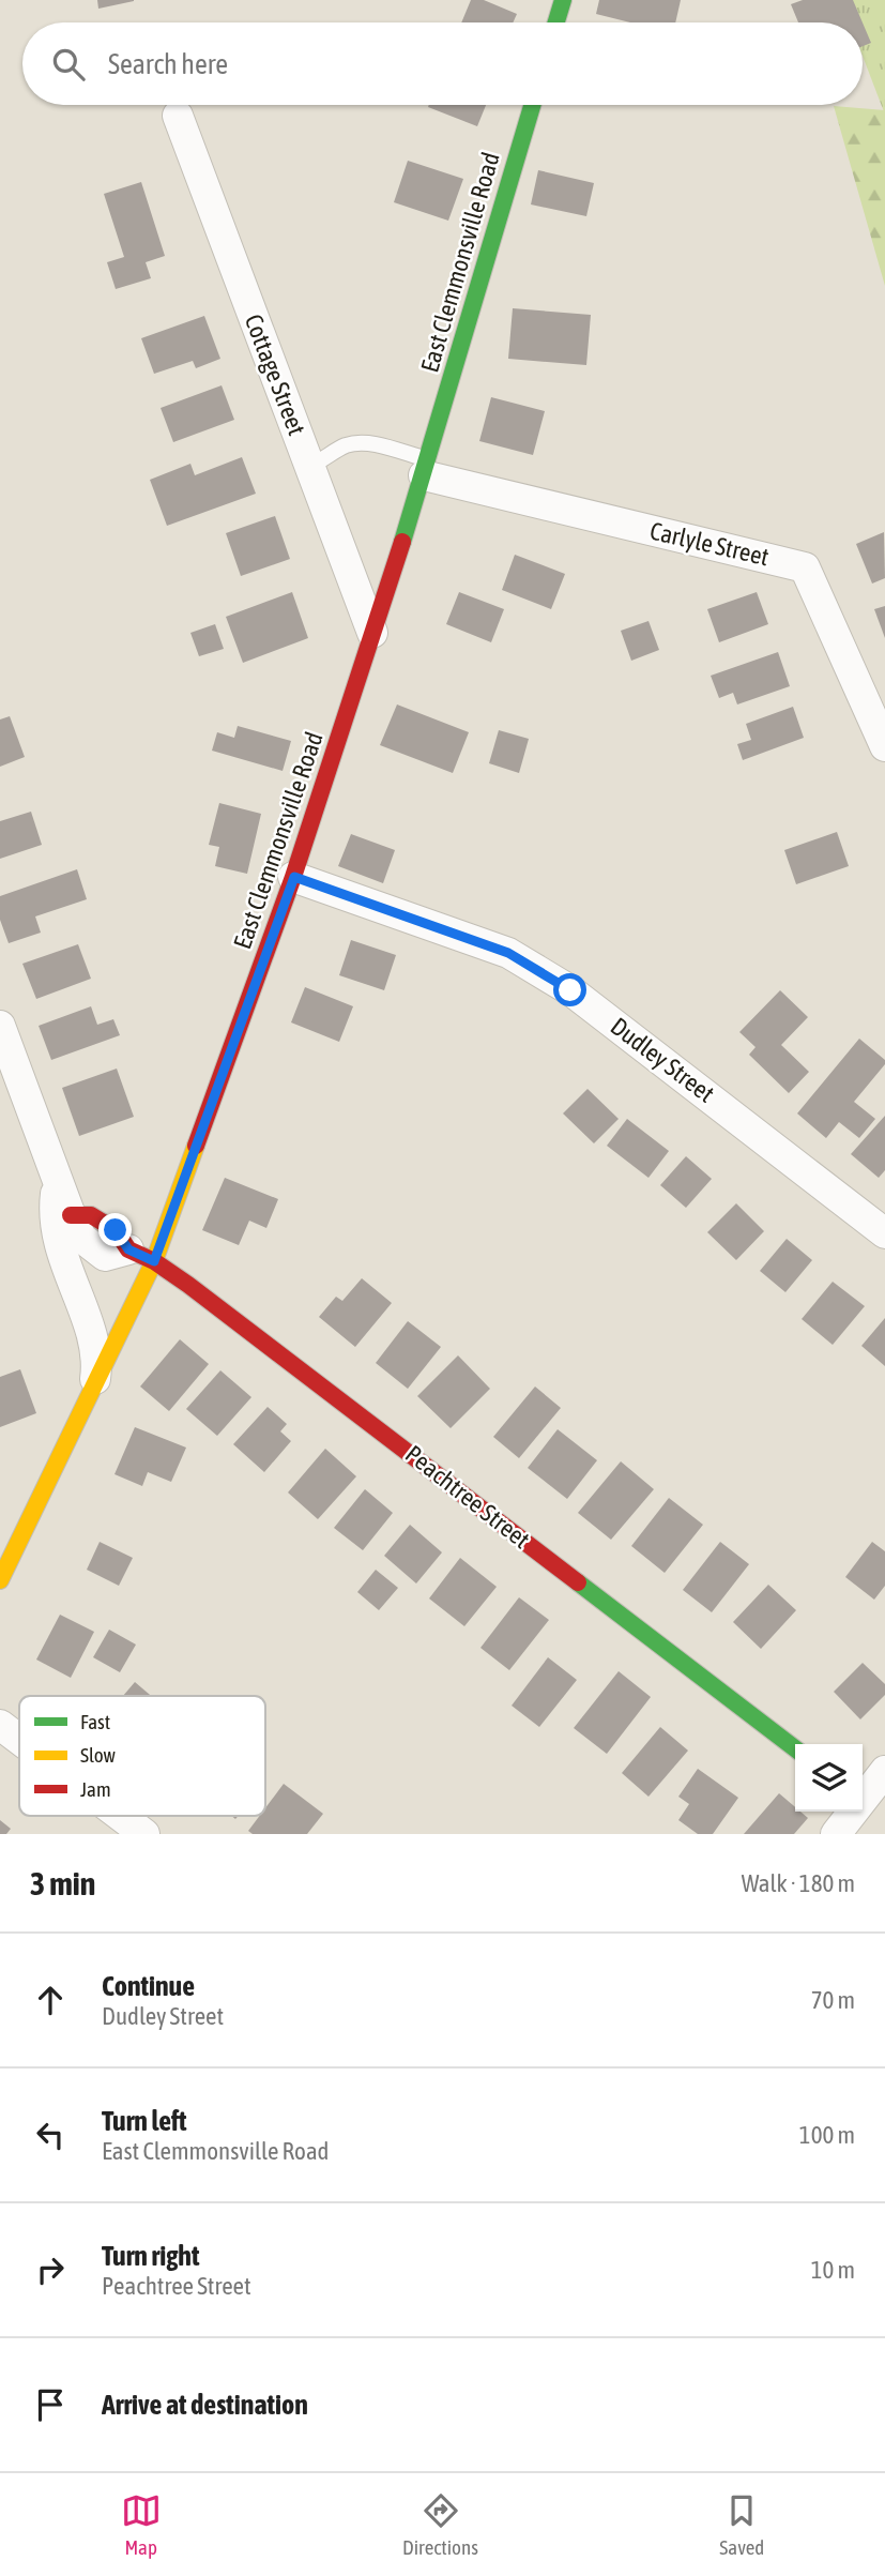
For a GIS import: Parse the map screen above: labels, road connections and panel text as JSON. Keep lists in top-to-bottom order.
{
  "streets": {
    "main road": ["East Clemmonsville Road", "Peachtree Street"],
    "street": ["Cottage Street", "Carlyle Street", "Dudley Street"]
  },
  "crossings": [
    ["East Clemmonsville Road", "Cottage Street"],
    ["East Clemmonsville Road", "Carlyle Street"],
    ["East Clemmonsville Road", "Dudley Street"],
    ["East Clemmonsville Road", "Peachtree Street"]
  ],
  "legend": ["Fast", "Slow", "Jam"],
  "page": {
    "search": "Search here",
    "heading": ["3 min", "Walk · 180 m"],
    "list": [
      ["Continue", "Dudley Street", "70 m"],
      ["Turn left", "East Clemmonsville Road", "100 m"],
      ["Turn right", "Peachtree Street", "10 m"],
      "Arrive at destination"
    ],
    "nav": ["Map", "Directions", "Saved"]
  }
}
